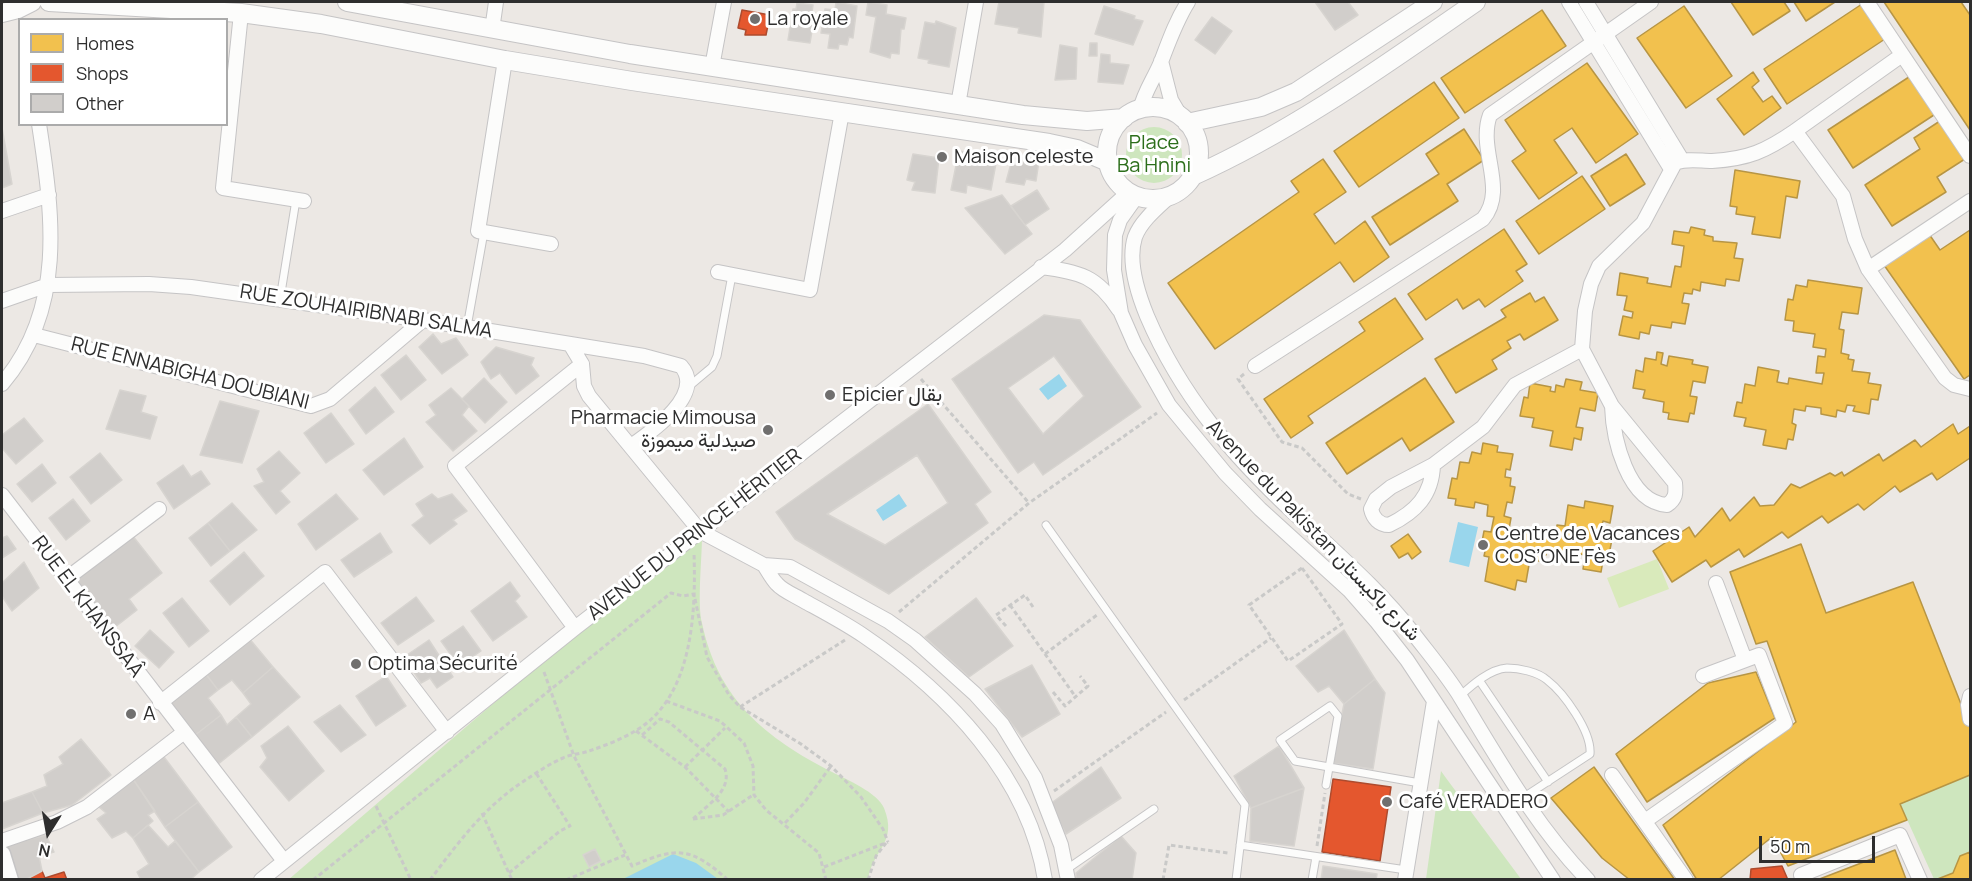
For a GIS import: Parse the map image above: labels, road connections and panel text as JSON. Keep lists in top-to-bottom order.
{
  "streets": {
    "street": [
      "RUE ZOUHAIRIBNABI SALMA",
      "RUE ENNABIGHA DOUBIANI",
      "Avenue du Pakistan شارع باكيستان",
      "AVENUE DU PRINCE HÉRITIER",
      "RUE EL KHANSSAÂ"
    ]
  },
  "crossings": [
    ["RUE ZOUHAIRIBNABI SALMA", "RUE ENNABIGHA DOUBIANI"],
    ["Avenue du Pakistan شارع باكيستان", "AVENUE DU PRINCE HÉRITIER"],
    ["AVENUE DU PRINCE HÉRITIER", "RUE EL KHANSSAÂ"]
  ],
  "parks": ["Place Ba Hnini"],
  "places": [
    "La royale",
    "Maison celeste",
    "Epicier بقال",
    "Pharmacie Mimousa صيدلية ميموزة",
    "Centre de Vacances COS’ONE Fès",
    "Optima Sécurité",
    "A",
    "Café VERADERO"
  ],
  "legend": ["Homes", "Shops", "Other"],
  "scale_bar": "50 m",
  "north": "bottom"
}
